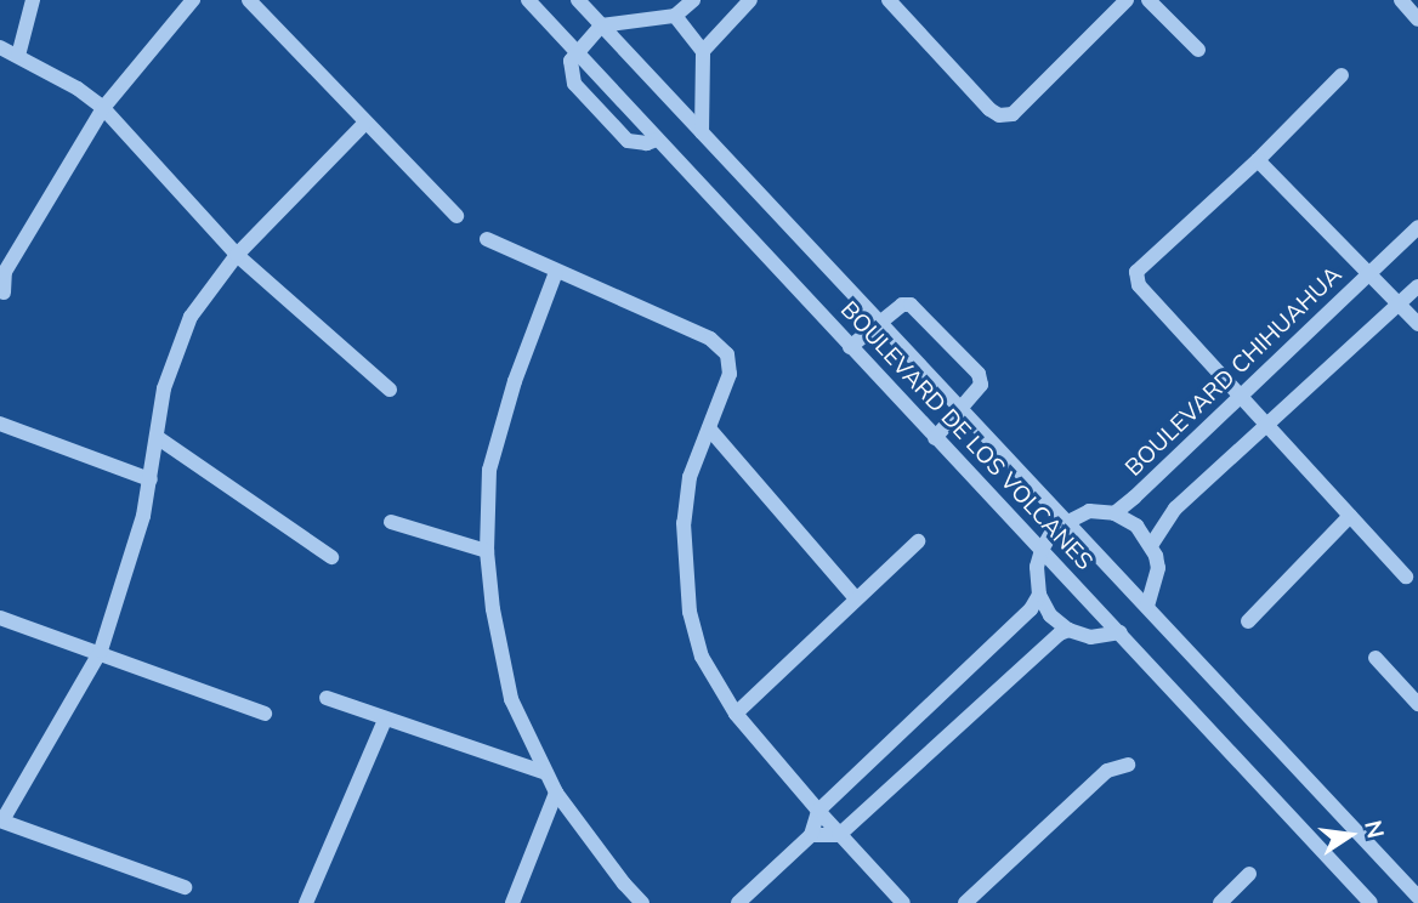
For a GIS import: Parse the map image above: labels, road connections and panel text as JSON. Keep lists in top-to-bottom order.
{
  "streets": {
    "street": ["BOULEVARD CHIHUAHUA", "BOULEVARD DE LOS VOLCANES"]
  },
  "north": "right"
}
